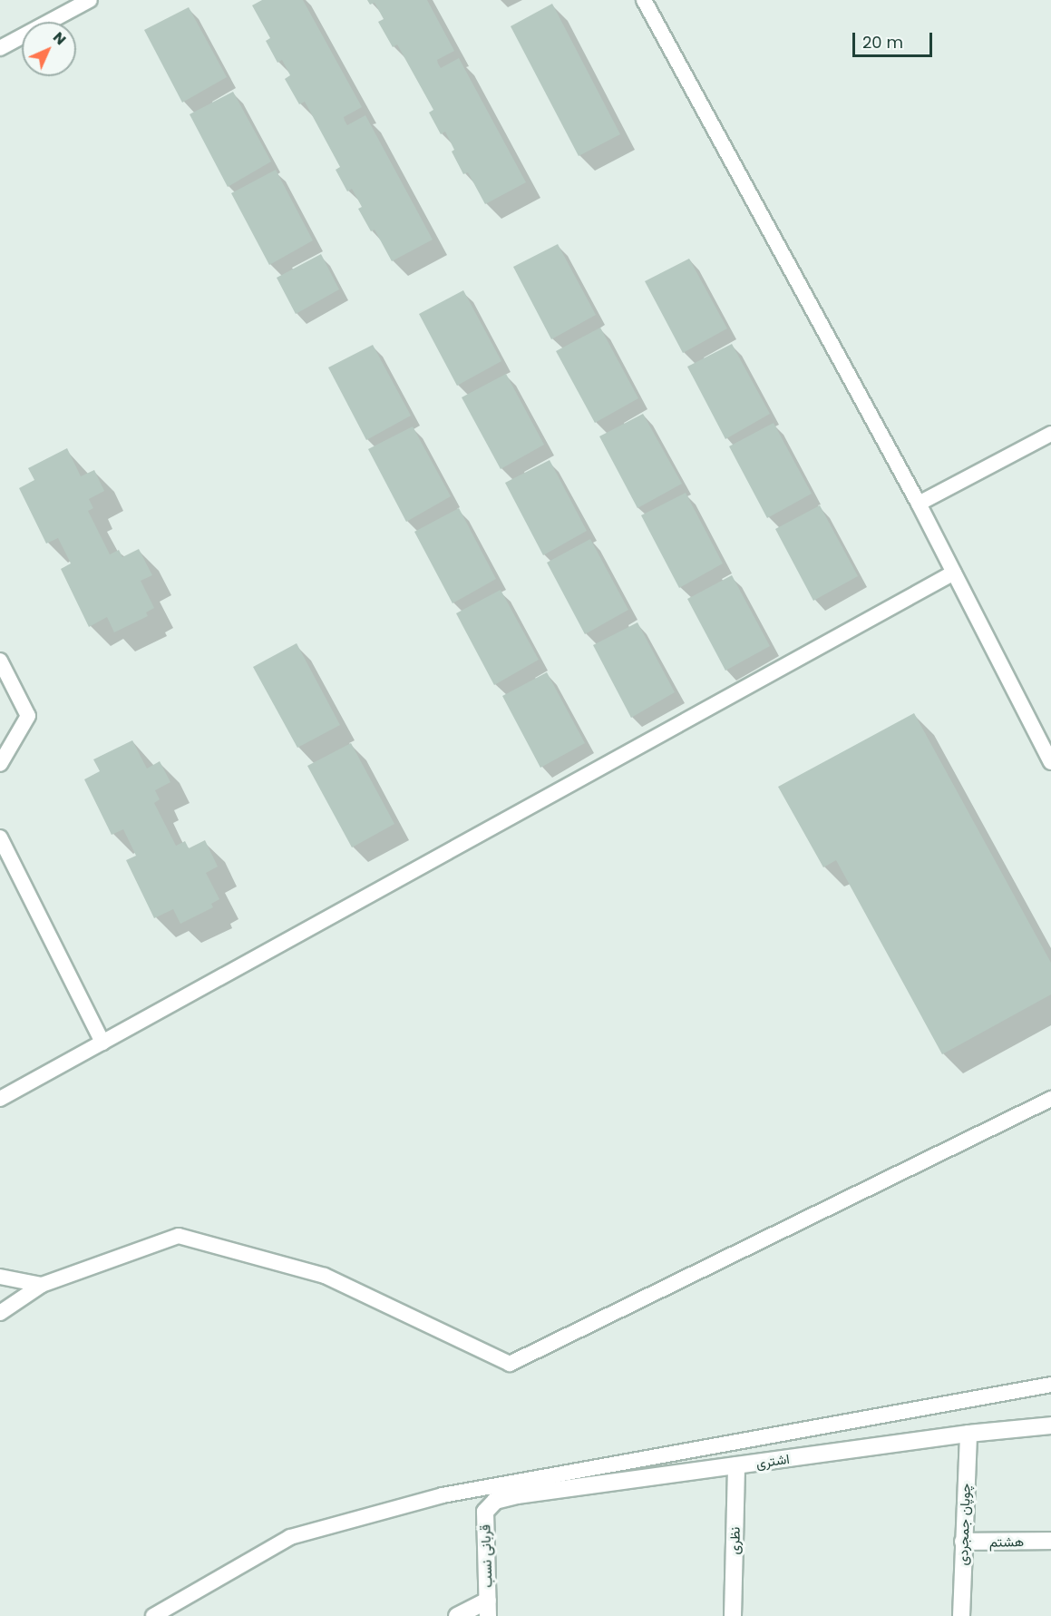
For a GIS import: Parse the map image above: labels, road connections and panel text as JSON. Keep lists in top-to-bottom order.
{
  "streets": {
    "street": [
      "اشتری",
      "چوپان جمجردی",
      "نظری",
      "هشتم",
      "قربانی نسب"
    ]
  },
  "crossings": [
    ["اشتری", "چوپان جمجردی"],
    ["اشتری", "نظری"],
    ["اشتری", "قربانی نسب"],
    ["چوپان جمجردی", "هشتم"]
  ],
  "scale_bar": "20 m",
  "north": "top right"
}
